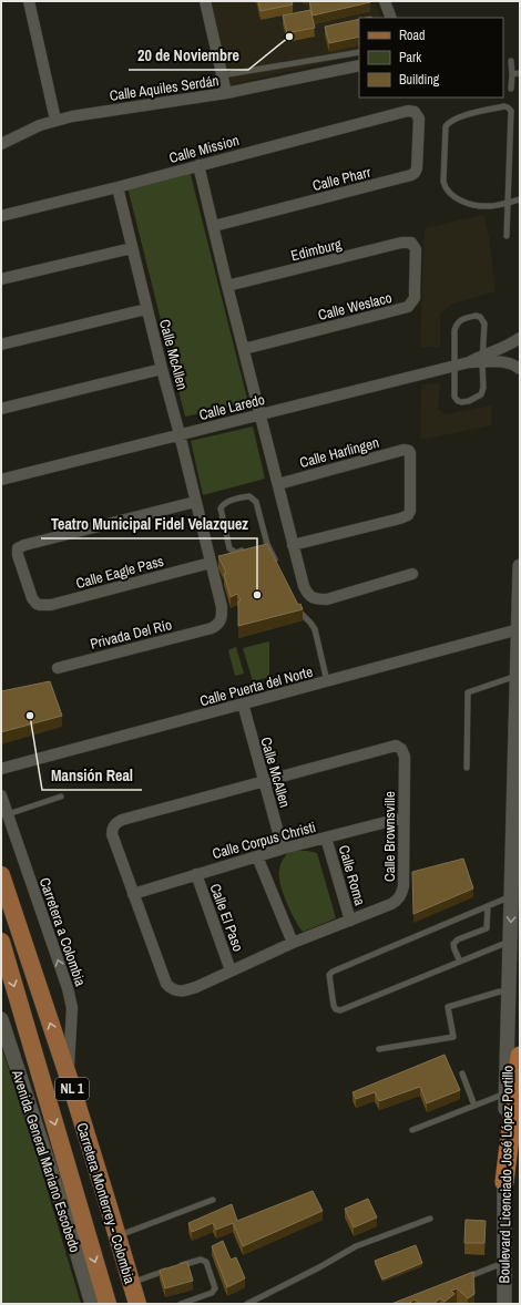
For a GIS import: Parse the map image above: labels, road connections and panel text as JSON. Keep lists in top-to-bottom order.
{
  "streets": {
    "main road": ["NL 1", "Carretera Monterrey - Colombia"],
    "street": [
      "Calle Aquiles Serdán",
      "Calle Mission",
      "Calle Pharr",
      "Edimburg",
      "Calle Weslaco",
      "Calle McAllen",
      "Calle Laredo",
      "Calle Harlingen",
      "Calle Eagle Pass",
      "Privada Del Río",
      "Calle Puerta del Norte",
      "Calle Brownsville",
      "Calle Corpus Christi",
      "Calle Roma",
      "Calle El Paso",
      "Carretera a Colombia",
      "Avenida General Mariano Escobedo",
      "Boulevard Licenciado José López Portillo"
    ]
  },
  "crossings": [
    ["Calle Mission", "Calle Pharr"],
    ["Calle Mission", "Calle McAllen"],
    ["Edimburg", "Calle Weslaco"],
    ["Calle McAllen", "Calle Laredo"],
    ["Calle McAllen", "Calle Eagle Pass"],
    ["Calle McAllen", "Privada Del Río"],
    ["Calle McAllen", "Calle Puerta del Norte"],
    ["Calle McAllen", "Calle Brownsville"],
    ["Calle McAllen", "Calle Corpus Christi"],
    ["Calle Puerta del Norte", "Boulevard Licenciado José López Portillo"],
    ["Calle Brownsville", "Calle Corpus Christi"],
    ["Calle Brownsville", "Calle Roma"],
    ["Calle Brownsville", "Calle El Paso"],
    ["Calle Corpus Christi", "Calle Roma"],
    ["Calle Corpus Christi", "Calle El Paso"],
    ["Carretera a Colombia", "Carretera Monterrey - Colombia"]
  ],
  "one_way": ["Carretera a Colombia"],
  "places": ["20 de Noviembre", "Teatro Municipal Fidel Velazquez", "Mansión Real"],
  "legend": ["Road", "Park", "Building"]
}
